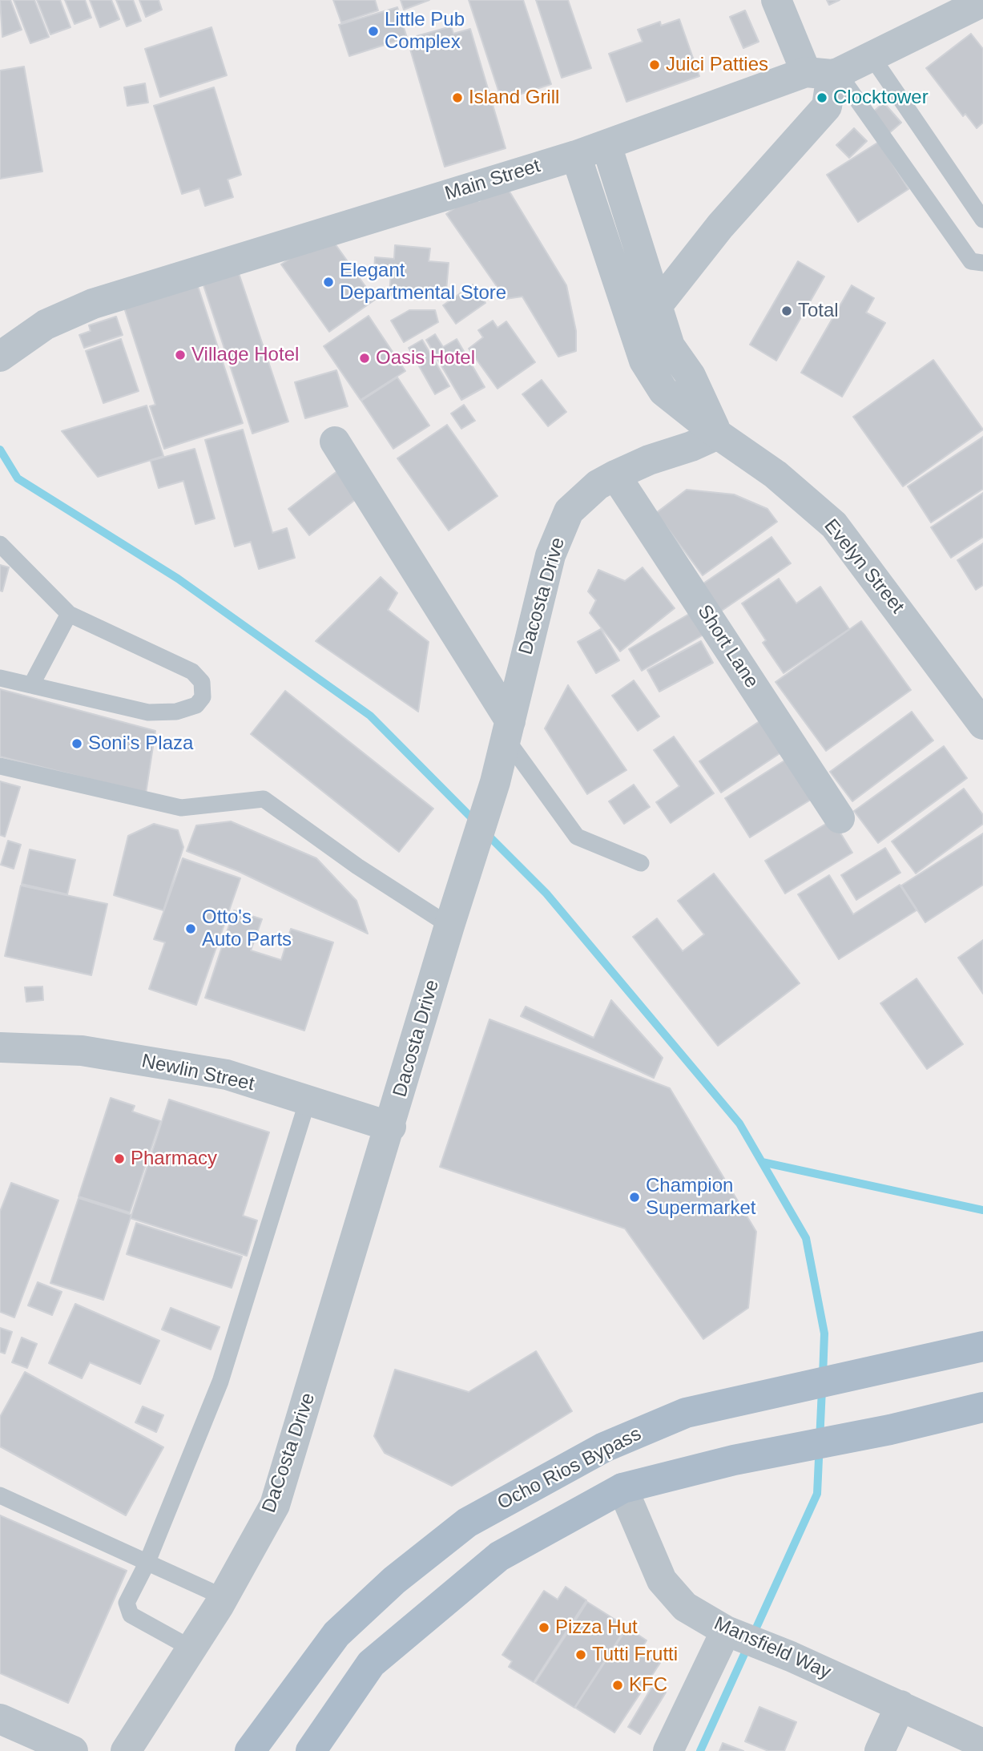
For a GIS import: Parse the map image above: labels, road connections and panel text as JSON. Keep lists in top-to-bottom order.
{
  "streets": {
    "main road": ["Ocho Rios Bypass"],
    "street": [
      "Main Street",
      "Evelyn Street",
      "Dacosta Drive",
      "Short Lane",
      "Newlin Street",
      "DaCosta Drive",
      "Mansfield Way"
    ]
  },
  "crossings": [
    ["Main Street", "Evelyn Street"],
    ["Evelyn Street", "Dacosta Drive"],
    ["Dacosta Drive", "Short Lane"],
    ["Dacosta Drive", "Newlin Street"],
    ["Dacosta Drive", "DaCosta Drive"],
    ["Newlin Street", "DaCosta Drive"]
  ],
  "places": [
    "Little Pub Complex",
    "Juici Patties",
    "Island Grill",
    "Clocktower",
    "Elegant Departmental Store",
    "Total",
    "Village Hotel",
    "Oasis Hotel",
    "Soni's Plaza",
    "Otto's Auto Parts",
    "Pharmacy",
    "Champion Supermarket",
    "Pizza Hut",
    "Tutti Frutti",
    "KFC"
  ]
}
